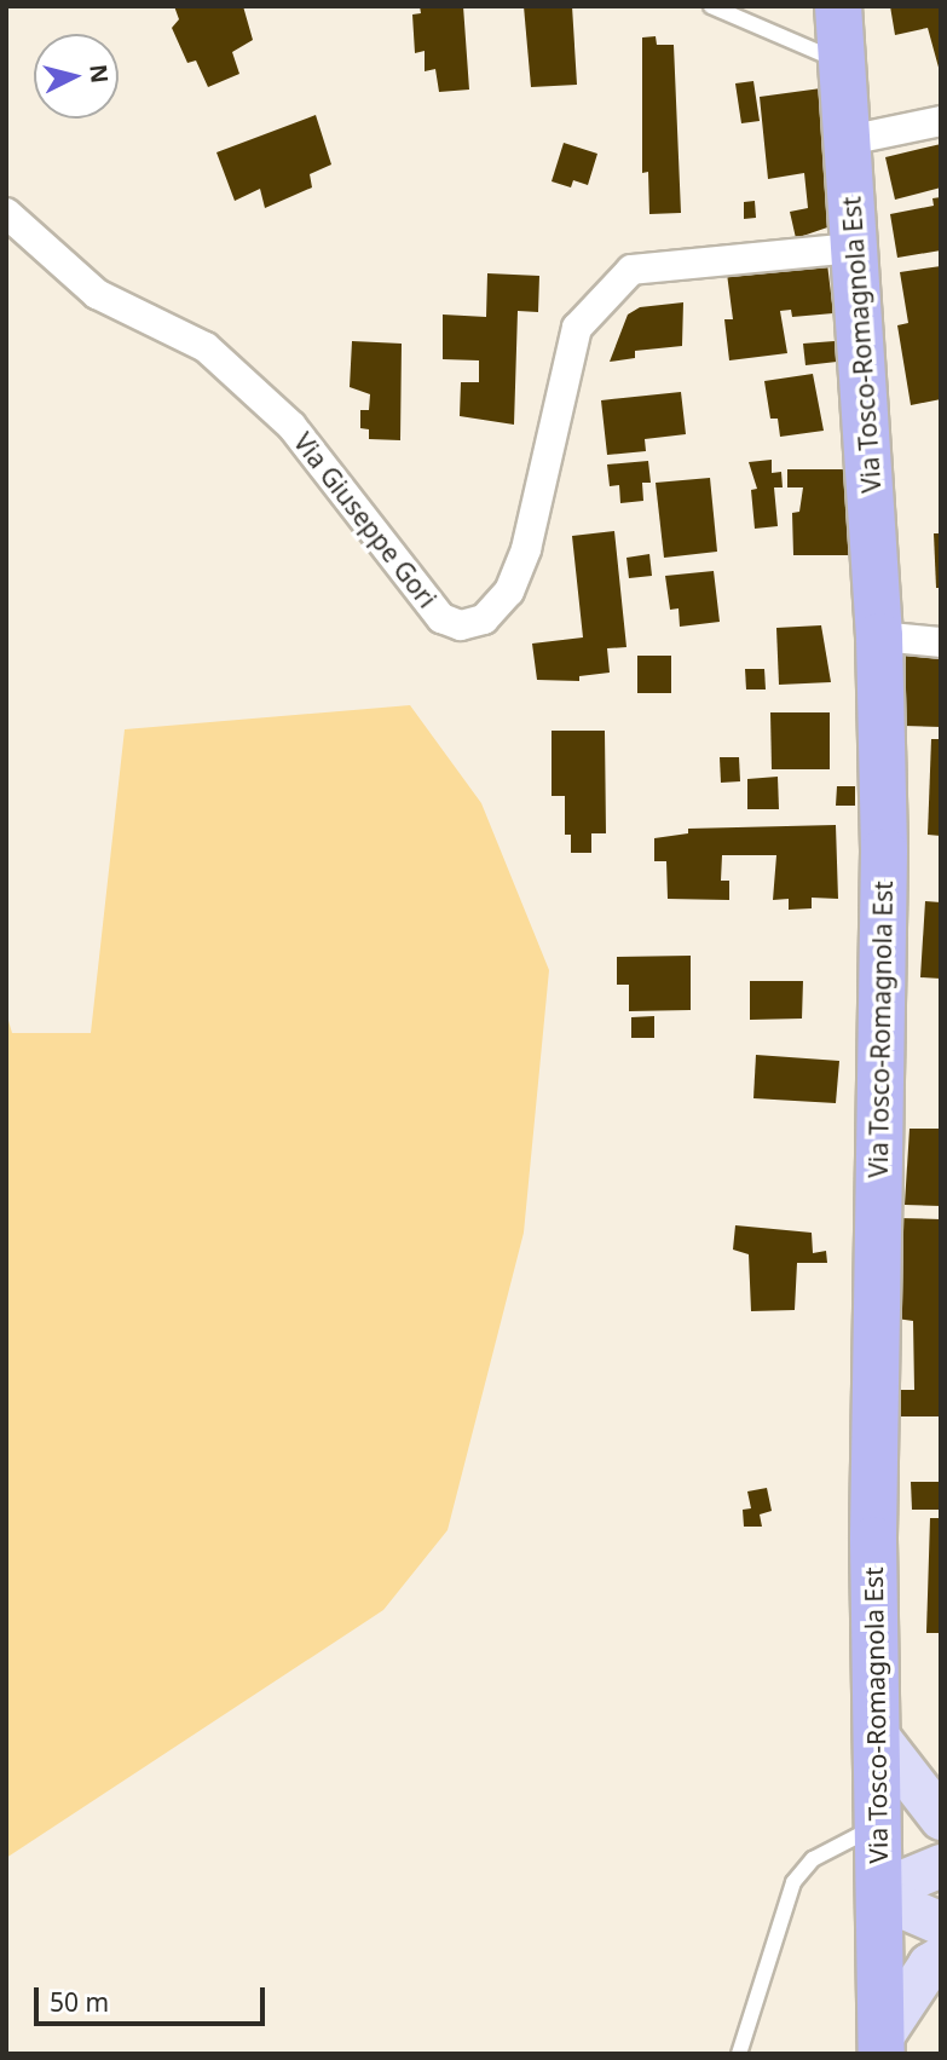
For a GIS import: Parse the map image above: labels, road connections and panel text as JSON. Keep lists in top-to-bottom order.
{
  "streets": {
    "main road": ["Via Tosco-Romagnola Est"],
    "street": ["Via Giuseppe Gori"]
  },
  "crossings": [
    ["Via Tosco-Romagnola Est", "Via Giuseppe Gori"]
  ],
  "scale_bar": "50 m",
  "north": "right"
}
